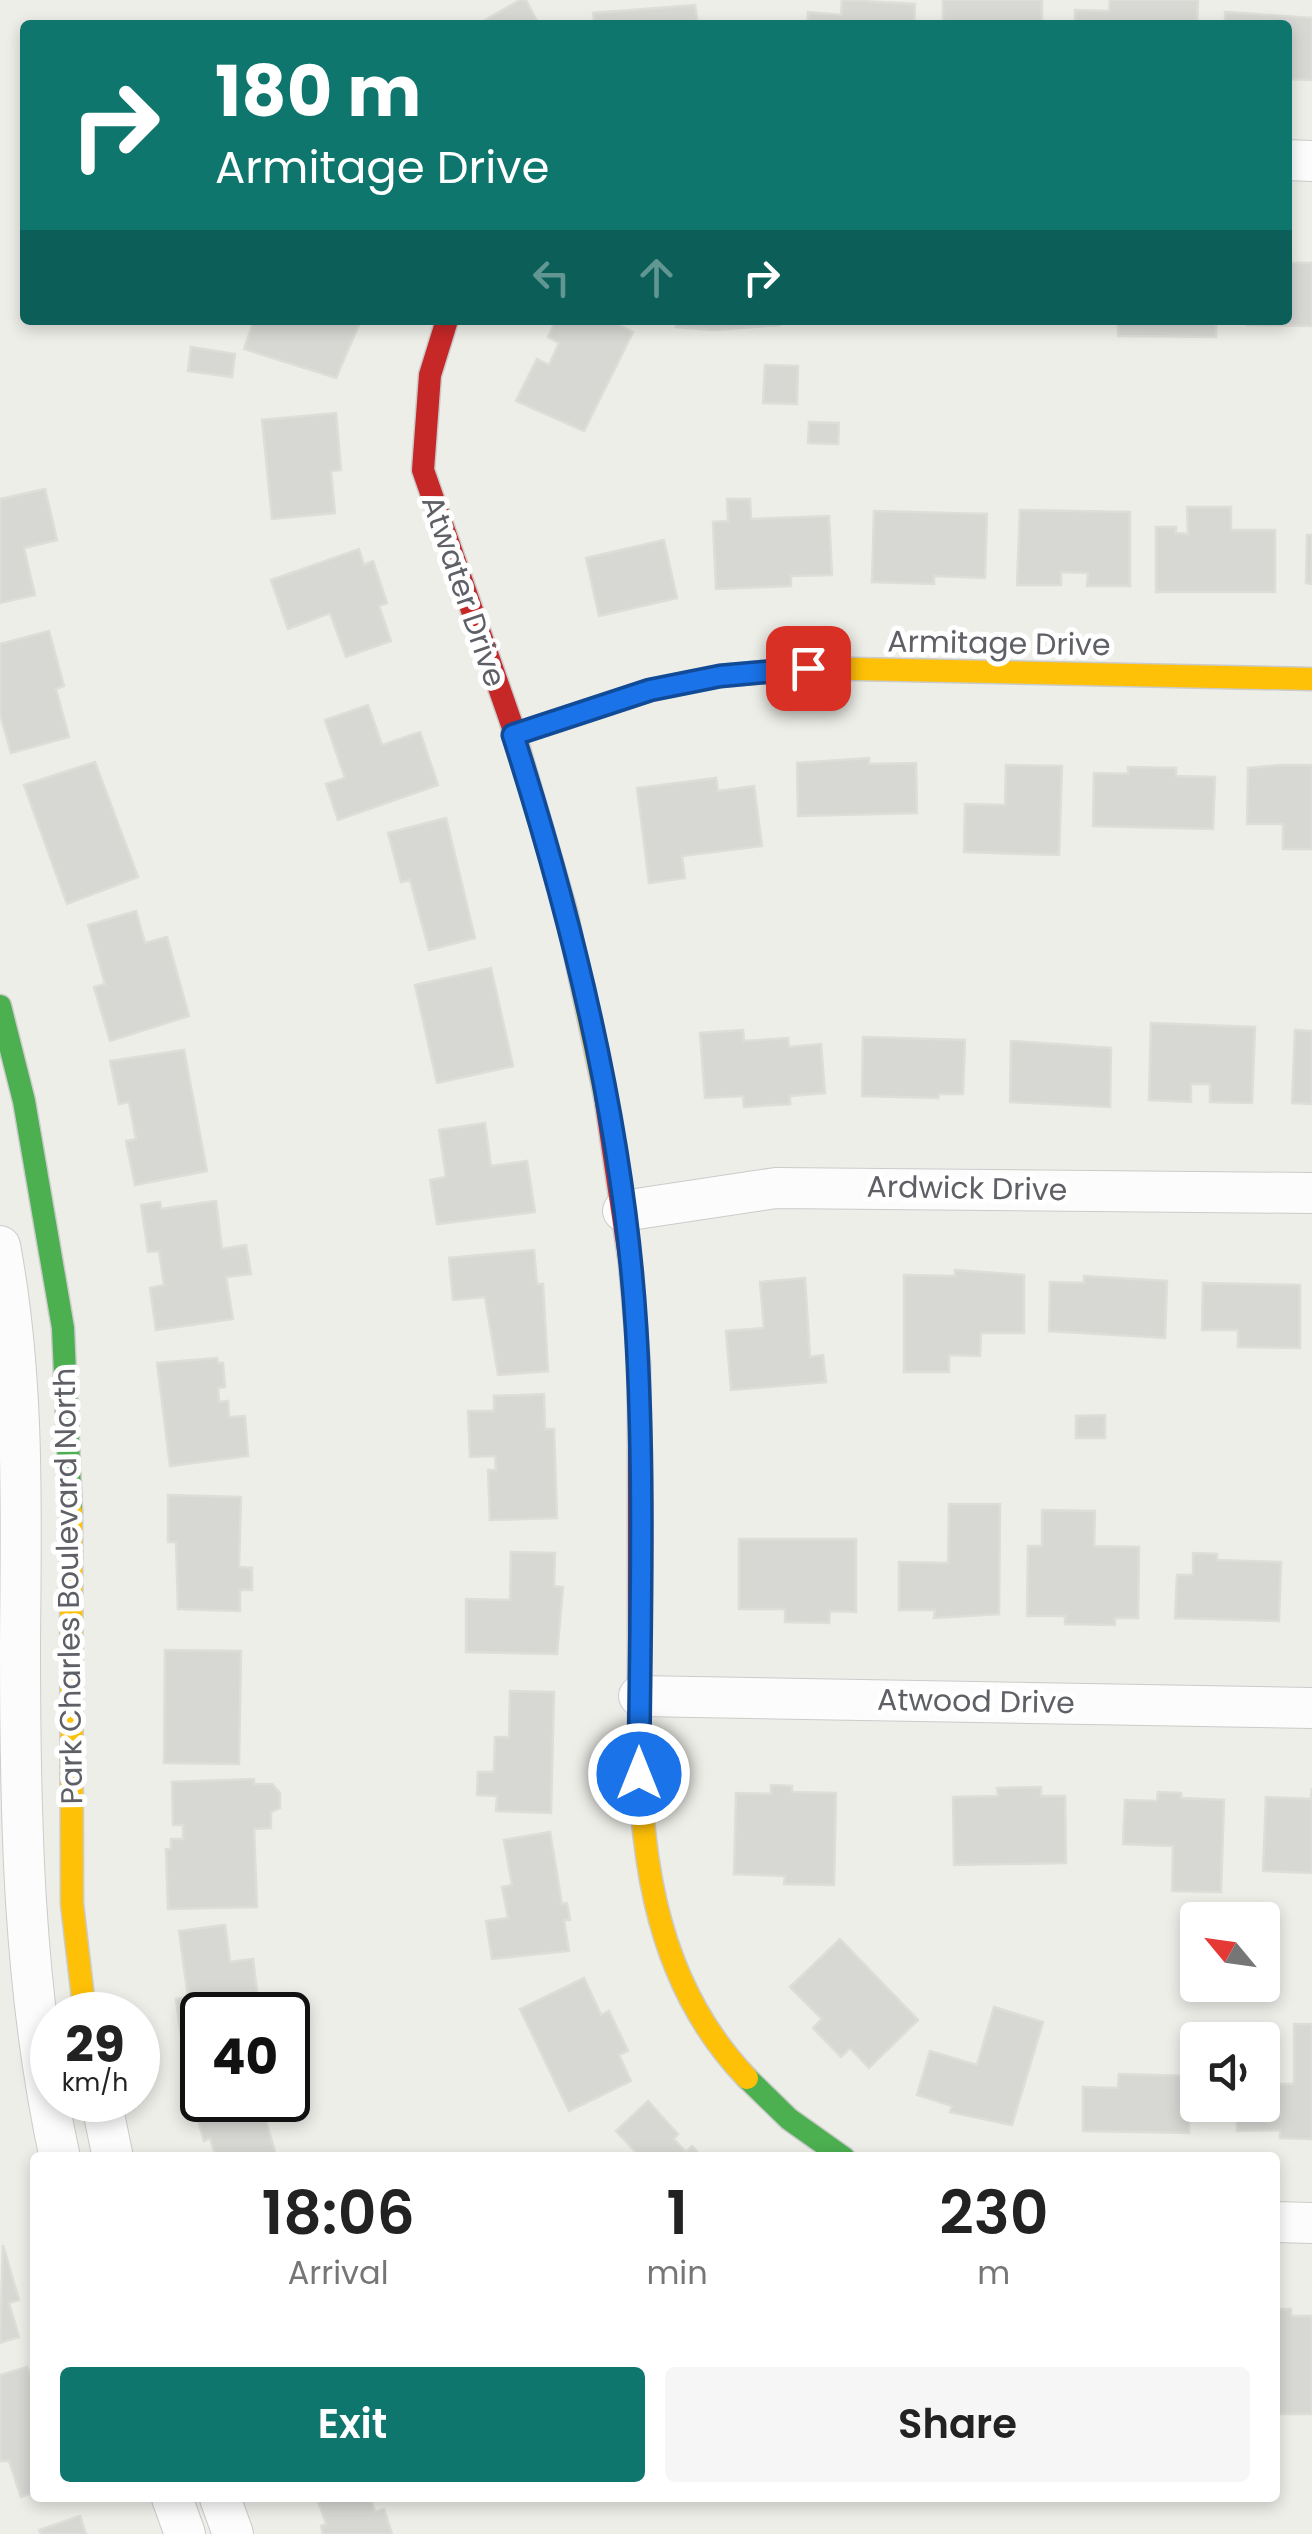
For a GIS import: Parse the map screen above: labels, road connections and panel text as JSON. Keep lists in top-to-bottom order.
{
  "streets": {
    "street": [
      "Atwater Drive",
      "Armitage Drive",
      "Ardwick Drive",
      "Park Charles Boulevard North",
      "Atwood Drive"
    ]
  },
  "crossings": [
    ["Atwater Drive", "Armitage Drive"],
    ["Atwater Drive", "Ardwick Drive"],
    ["Atwater Drive", "Atwood Drive"]
  ],
  "north": "top left",
  "page": {
    "turn": ["180 m", "Armitage Drive"],
    "speed": "29 km/h",
    "limit": "40",
    "eta": [
      "18:06",
      "Arrival",
      "1",
      "min",
      "230",
      "m"
    ],
    "buttons": ["Exit", "Share"]
  }
}
